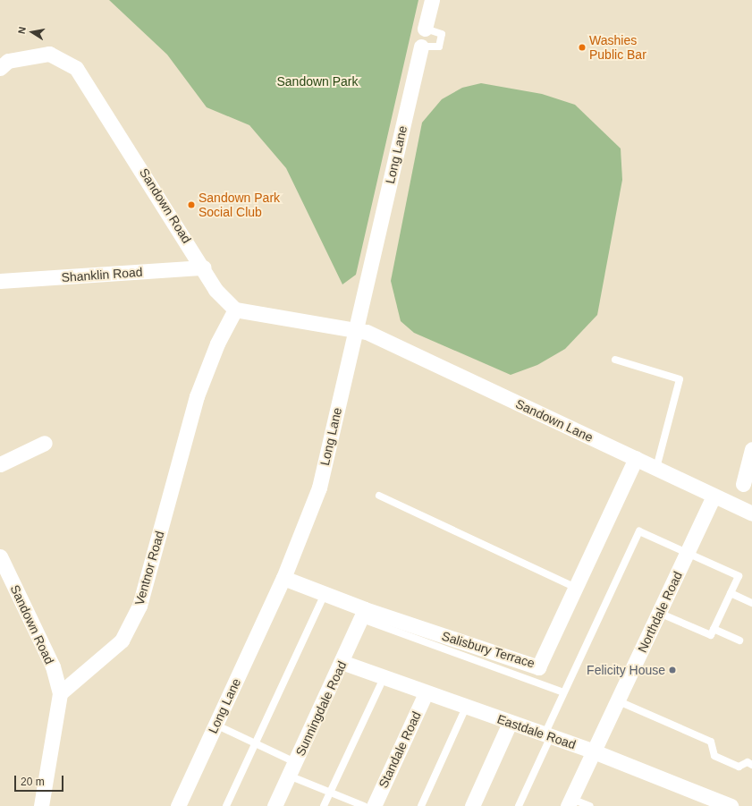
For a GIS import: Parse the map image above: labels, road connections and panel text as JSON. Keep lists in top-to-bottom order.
{
  "streets": {
    "street": [
      "Long Lane",
      "Sandown Road",
      "Shanklin Road",
      "Sandown Lane",
      "Ventnor Road",
      "Northdale Road",
      "Salisbury Terrace",
      "Sunningdale Road",
      "Eastdale Road",
      "Standale Road"
    ]
  },
  "crossings": [
    ["Long Lane", "Sandown Lane"],
    ["Long Lane", "Salisbury Terrace"],
    ["Sandown Road", "Shanklin Road"],
    ["Sandown Road", "Ventnor Road"],
    ["Sandown Lane", "Northdale Road"],
    ["Sandown Lane", "Salisbury Terrace"],
    ["Northdale Road", "Eastdale Road"],
    ["Salisbury Terrace", "Sunningdale Road"],
    ["Sunningdale Road", "Eastdale Road"],
    ["Eastdale Road", "Standale Road"]
  ],
  "parks": ["Sandown Park"],
  "places": ["Washies Public Bar", "Sandown Park Social Club", "Felicity House"],
  "scale_bar": "20 m",
  "north": "left"
}
